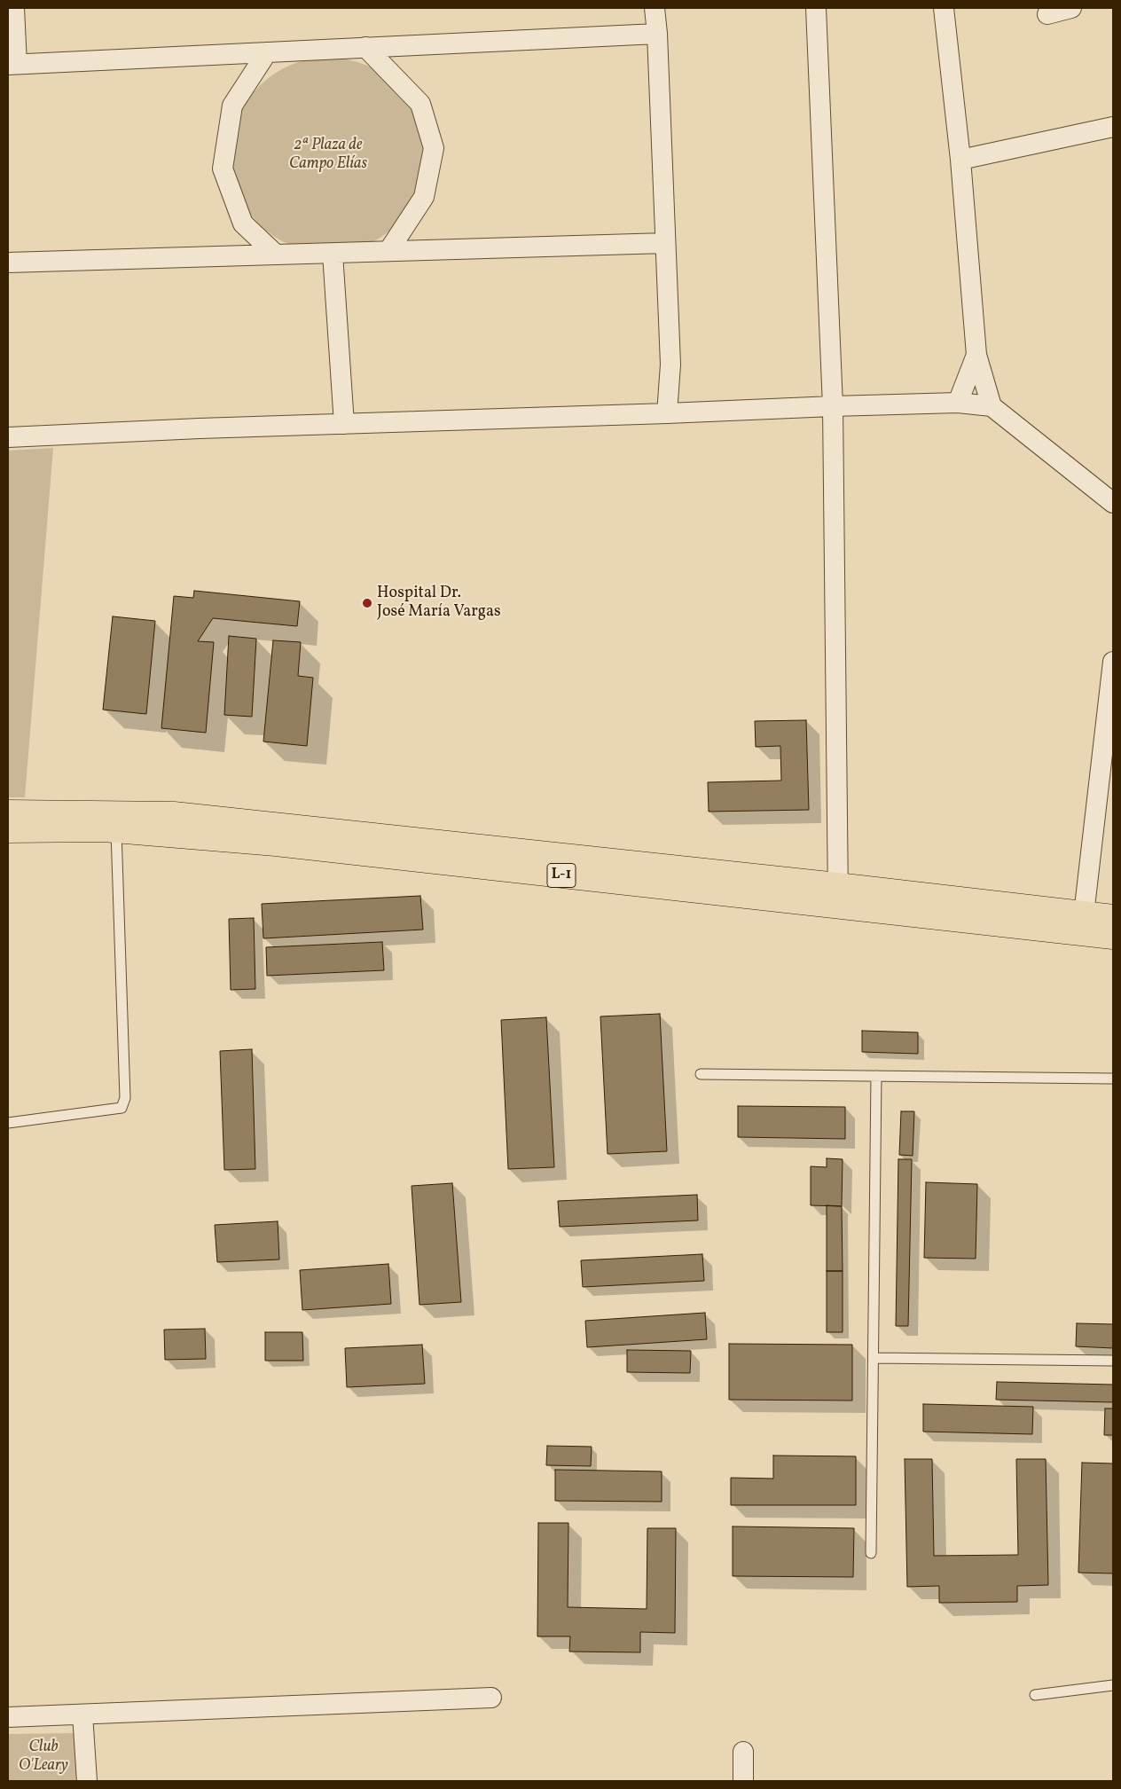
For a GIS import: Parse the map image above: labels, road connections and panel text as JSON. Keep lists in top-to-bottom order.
{
  "streets": {
    "main road": ["L-1"]
  },
  "parks": ["2ª Plaza de Campo Elías", "Club O'Leary"],
  "places": ["Hospital Dr. José María Vargas"]
}
